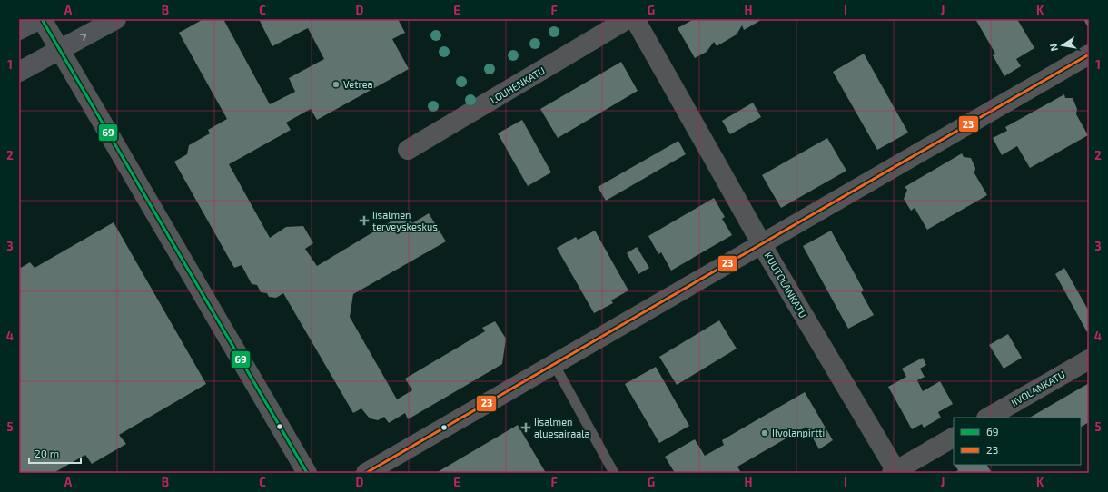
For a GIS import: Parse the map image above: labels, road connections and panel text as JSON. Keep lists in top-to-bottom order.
{
  "streets": {
    "street": ["LOUHENKATU", "KUUTOLANKATU", "IIVOLANKATU"]
  },
  "places": {
    "other": ["Vetrea", "Ilvolanpirtti"],
    "health": ["Iisalmen terveyskeskus", "Iisalmen aluesairaala"]
  },
  "lines": ["transit line 69", "transit line 23"],
  "legend": ["69", "23"],
  "scale_bar": "20 m",
  "north": "left",
  "grid": {
    "columns": [
      "A",
      "B",
      "C",
      "D",
      "E",
      "F",
      "G",
      "H",
      "I",
      "J",
      "K"
    ],
    "rows": [
      "1",
      "2",
      "3",
      "4",
      "5"
    ]
  }
}
